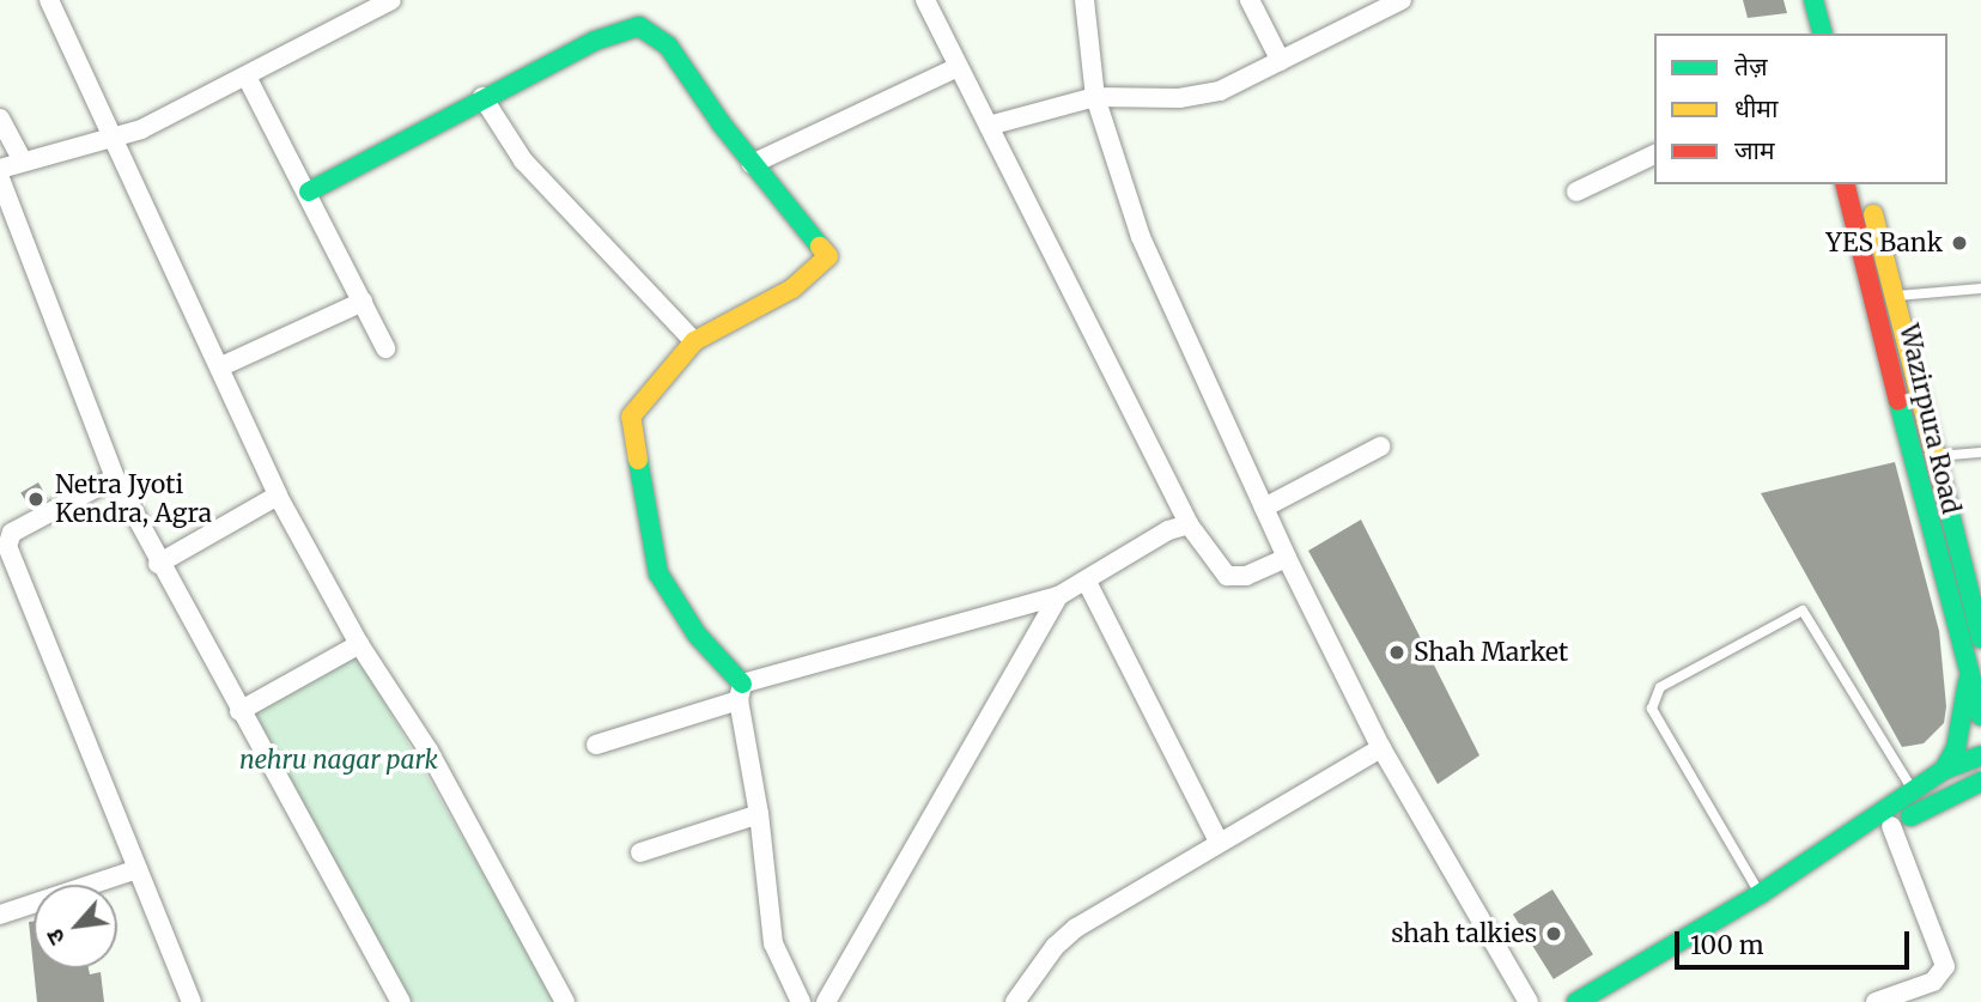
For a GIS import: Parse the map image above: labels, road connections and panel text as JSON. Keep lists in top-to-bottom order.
{
  "streets": {
    "main road": ["Wazirpura Road"]
  },
  "parks": ["nehru nagar park"],
  "places": [
    "YES Bank",
    "Netra Jyoti Kendra, Agra",
    "Shah Market",
    "shah talkies"
  ],
  "legend": ["तेज़", "धीमा", "जाम"],
  "scale_bar": "100 m",
  "north": "bottom left"
}
